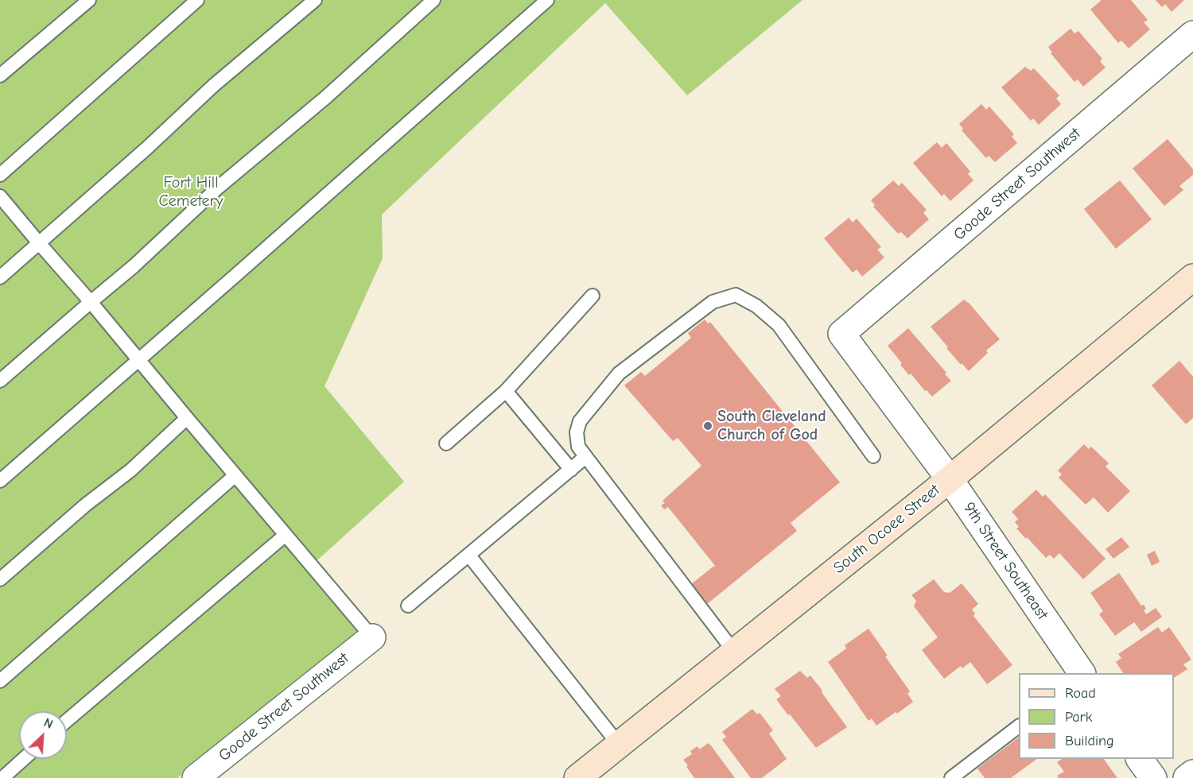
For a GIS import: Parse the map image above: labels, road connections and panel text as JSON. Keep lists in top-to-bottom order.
{
  "streets": {
    "street": ["Goode Street Southwest", "South Ocoee Street", "9th Street Southeast"]
  },
  "crossings": [
    ["Goode Street Southwest", "9th Street Southeast"],
    ["South Ocoee Street", "9th Street Southeast"]
  ],
  "parks": ["Fort Hill Cemetery"],
  "places": ["South Cleveland Church of God"],
  "legend": ["Road", "Park", "Building"],
  "north": "top right"
}
